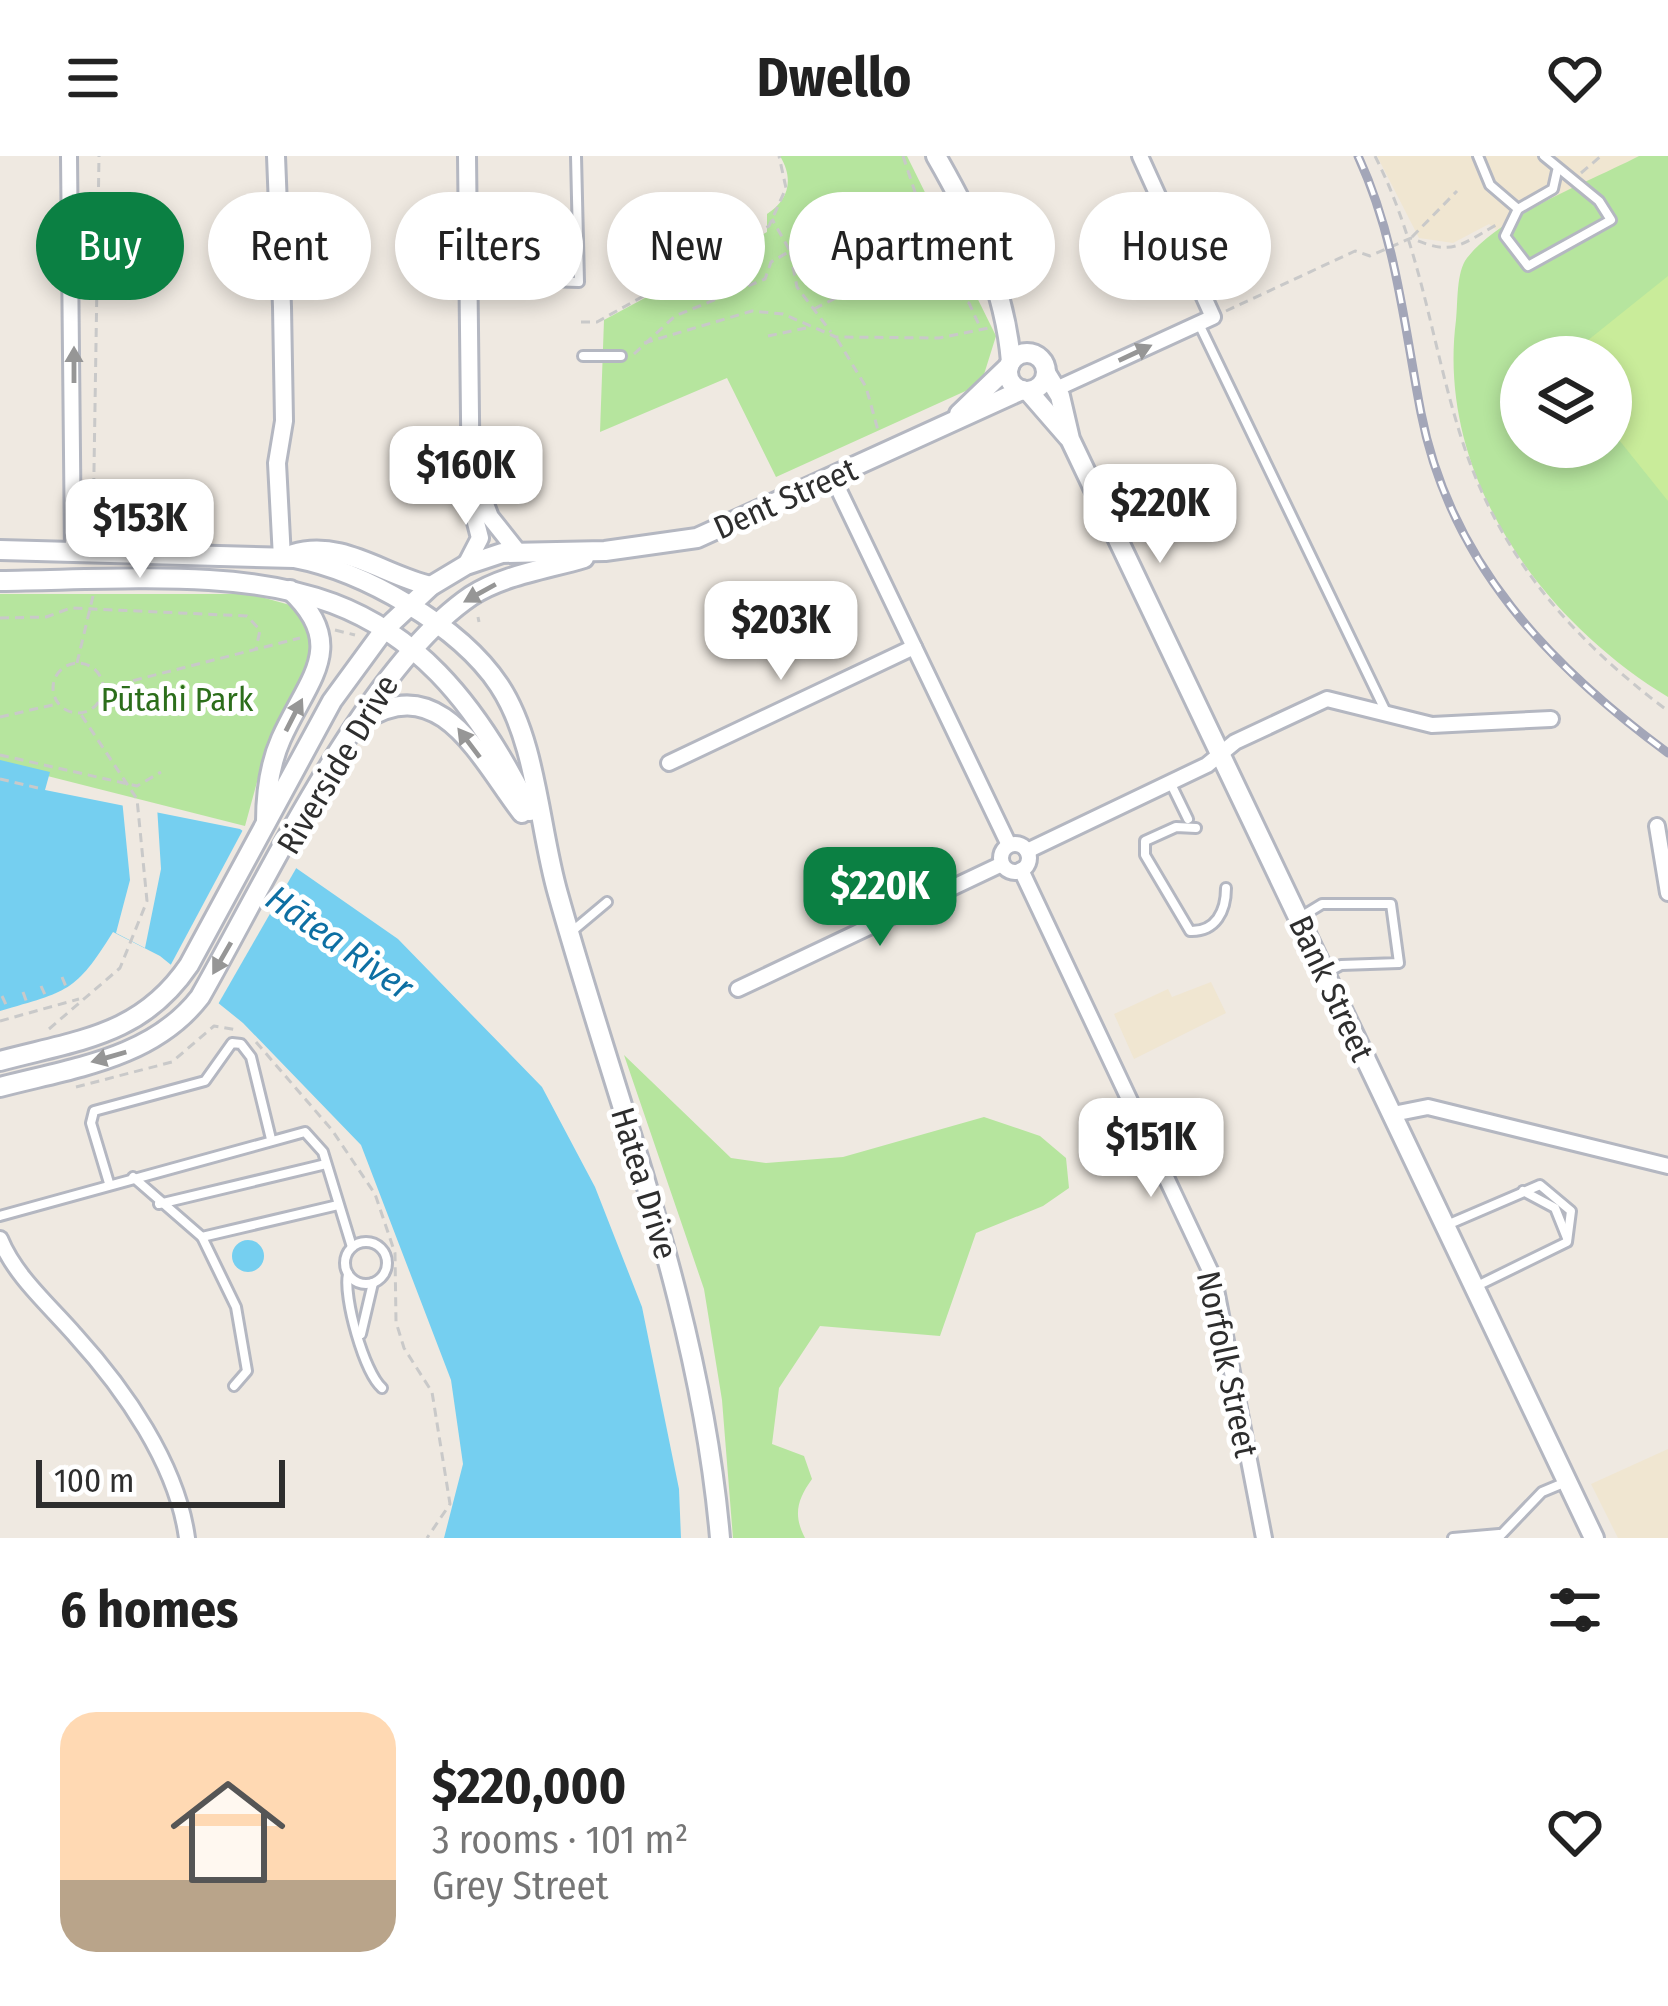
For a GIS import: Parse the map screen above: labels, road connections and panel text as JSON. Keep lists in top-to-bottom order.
{
  "streets": {
    "main road": [
      "Dent Street",
      "Riverside Drive",
      "Bank Street",
      "Hatea Drive"
    ],
    "street": ["Norfolk Street"]
  },
  "crossings": [
    ["Dent Street", "Riverside Drive"],
    ["Dent Street", "Bank Street"],
    ["Dent Street", "Hatea Drive"],
    ["Riverside Drive", "Hatea Drive"]
  ],
  "water": ["Hātea River"],
  "parks": ["Pūtahi Park"],
  "scale_bar": "100 m",
  "page": {
    "header": "Dwello",
    "chip": [
      "Buy",
      "Rent",
      "Filters",
      "New",
      "Apartment",
      "House"
    ],
    "price": [
      "$160K",
      "$220K",
      "$153K",
      "$203K",
      "$220K",
      "$151K"
    ],
    "scale": "100 m",
    "heading": "6 homes",
    "list": [
      {
        "name": "$220,000",
        "note": "3 rooms · 101 m² · Grey Street"
      }
    ]
  }
}
